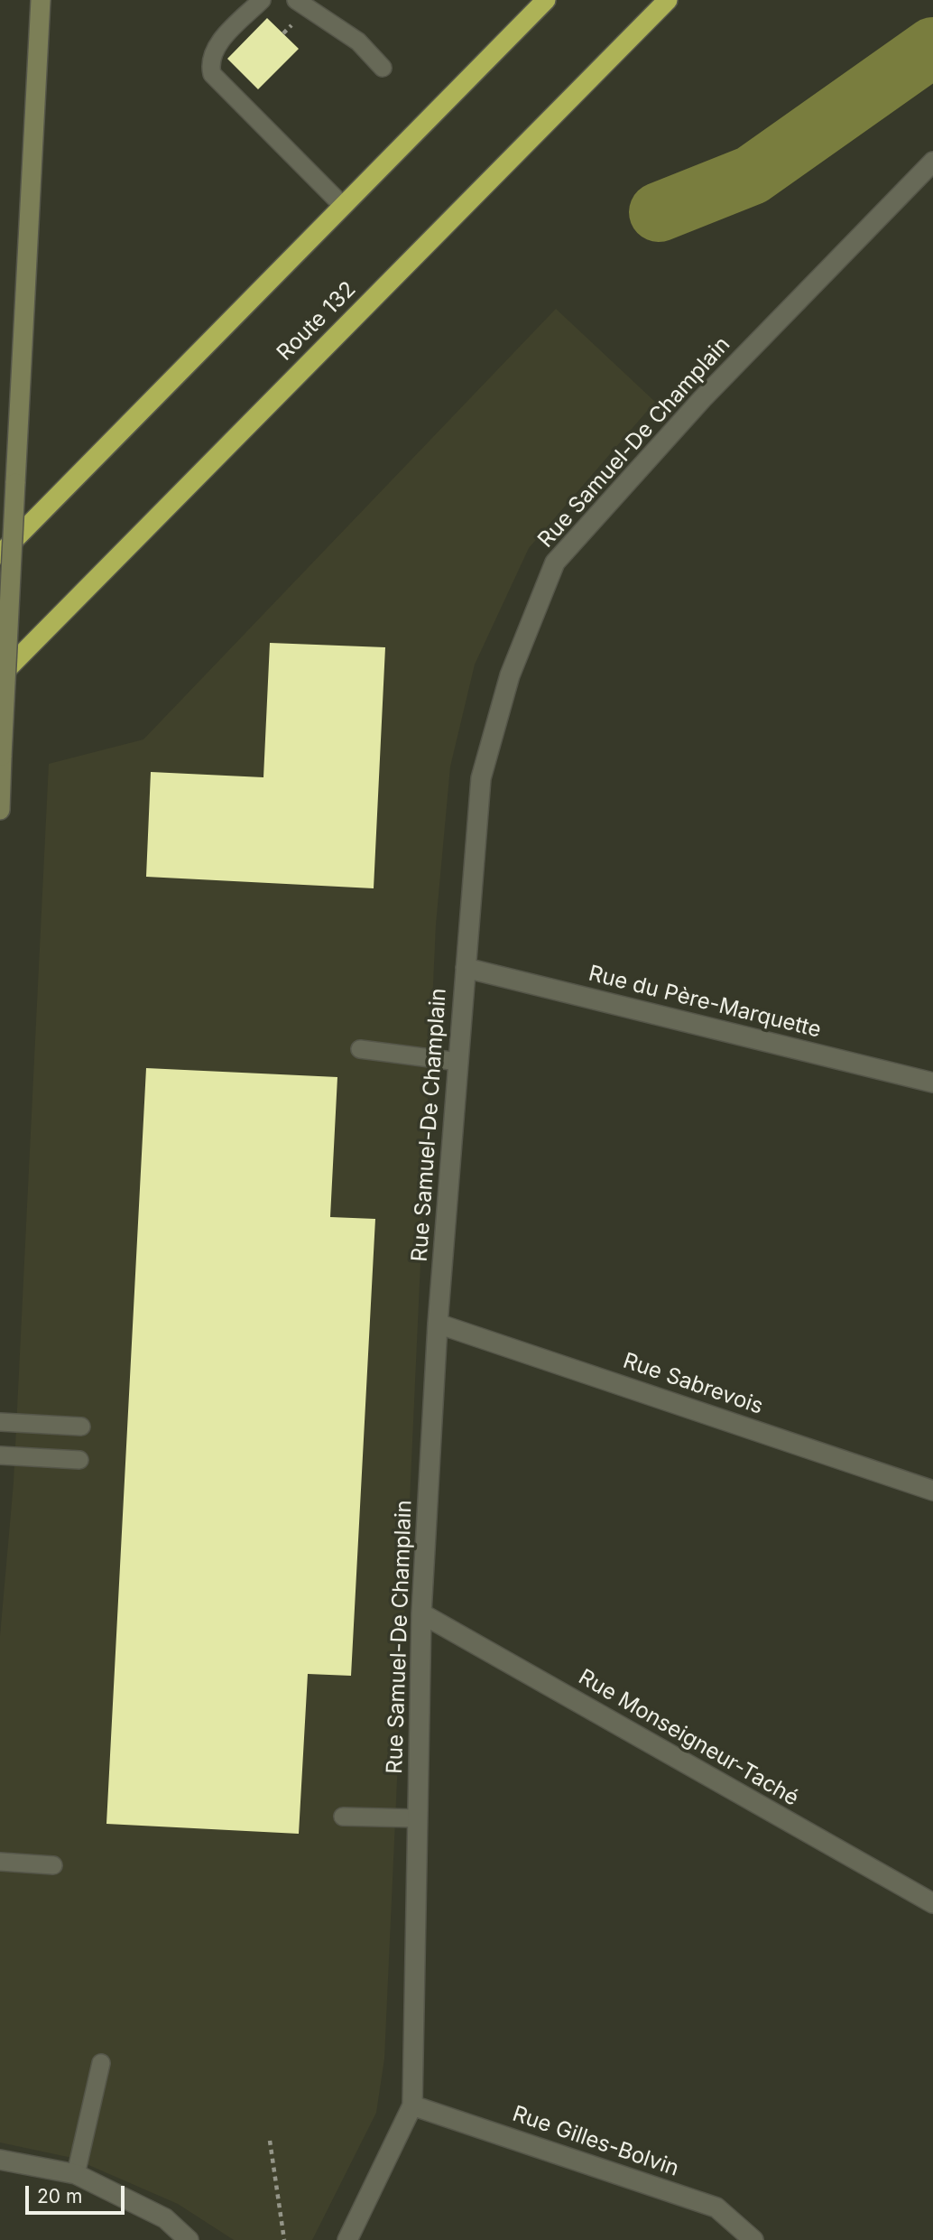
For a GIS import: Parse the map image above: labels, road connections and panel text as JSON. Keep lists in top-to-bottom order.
{
  "streets": {
    "highway": ["Route 132"],
    "street": [
      "Rue Samuel-De Champlain",
      "Rue du Père-Marquette",
      "Rue Sabrevois",
      "Rue Monseigneur-Taché",
      "Rue Gilles-Bolvin"
    ]
  },
  "crossings": [
    ["Rue Samuel-De Champlain", "Rue du Père-Marquette"],
    ["Rue Samuel-De Champlain", "Rue Sabrevois"],
    ["Rue Samuel-De Champlain", "Rue Monseigneur-Taché"],
    ["Rue Samuel-De Champlain", "Rue Gilles-Bolvin"]
  ],
  "scale_bar": "20 m"
}
